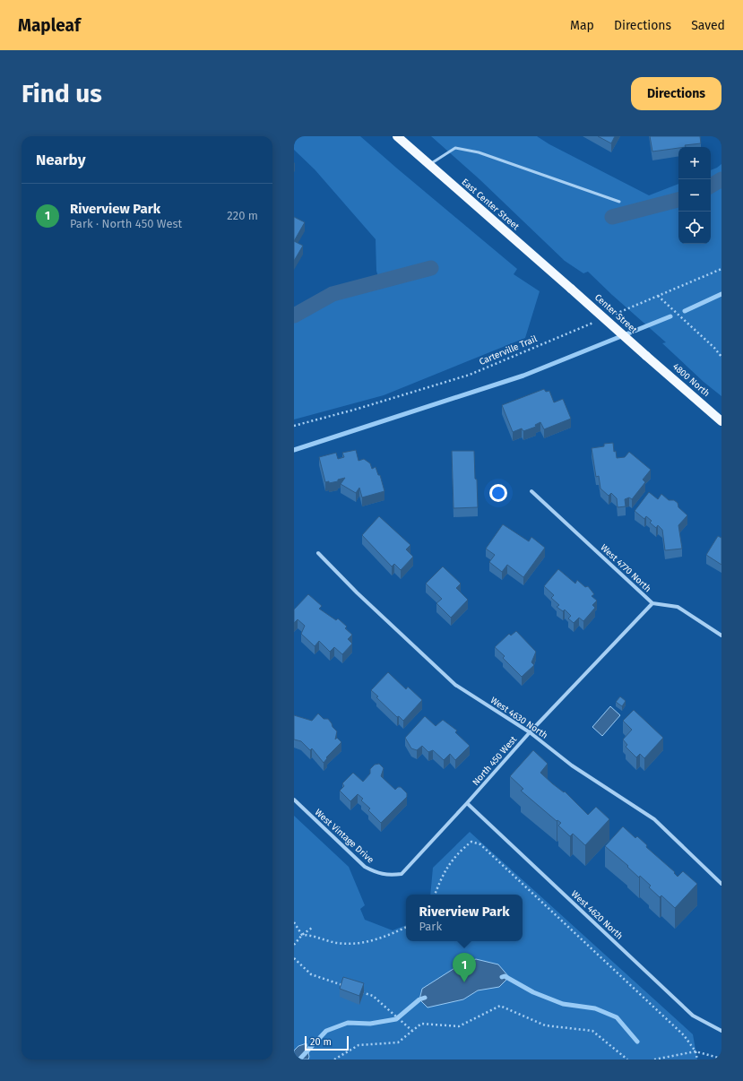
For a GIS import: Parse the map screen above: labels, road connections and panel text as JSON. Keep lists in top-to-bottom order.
{
  "streets": {
    "main road": ["East Center Street", "Center Street", "4800 North"],
    "street": [
      "West 4770 North",
      "West 4630 North",
      "North 450 West",
      "West Vintage Drive",
      "West 4620 North"
    ],
    "path": ["Carterville Trail"]
  },
  "crossings": [
    ["East Center Street", "Center Street"],
    ["Center Street", "4800 North"],
    ["West 4770 North", "North 450 West"],
    ["West 4630 North", "North 450 West"],
    ["North 450 West", "West Vintage Drive"],
    ["North 450 West", "West 4620 North"]
  ],
  "scale_bar": "20 m",
  "page": {
    "header": "Mapleaf",
    "nav": ["Map", "Directions", "Saved"],
    "buttons": "Directions",
    "title": "Find us",
    "heading": "Nearby",
    "map_buttons": ["+", "−"],
    "list": [
      {
        "mark": "1",
        "name": "Riverview Park",
        "note": "Park · North 450 West",
        "value": "220 m"
      }
    ],
    "popup": ["Riverview Park", "Park"],
    "pins": "1",
    "scale": "20 m"
  }
}
